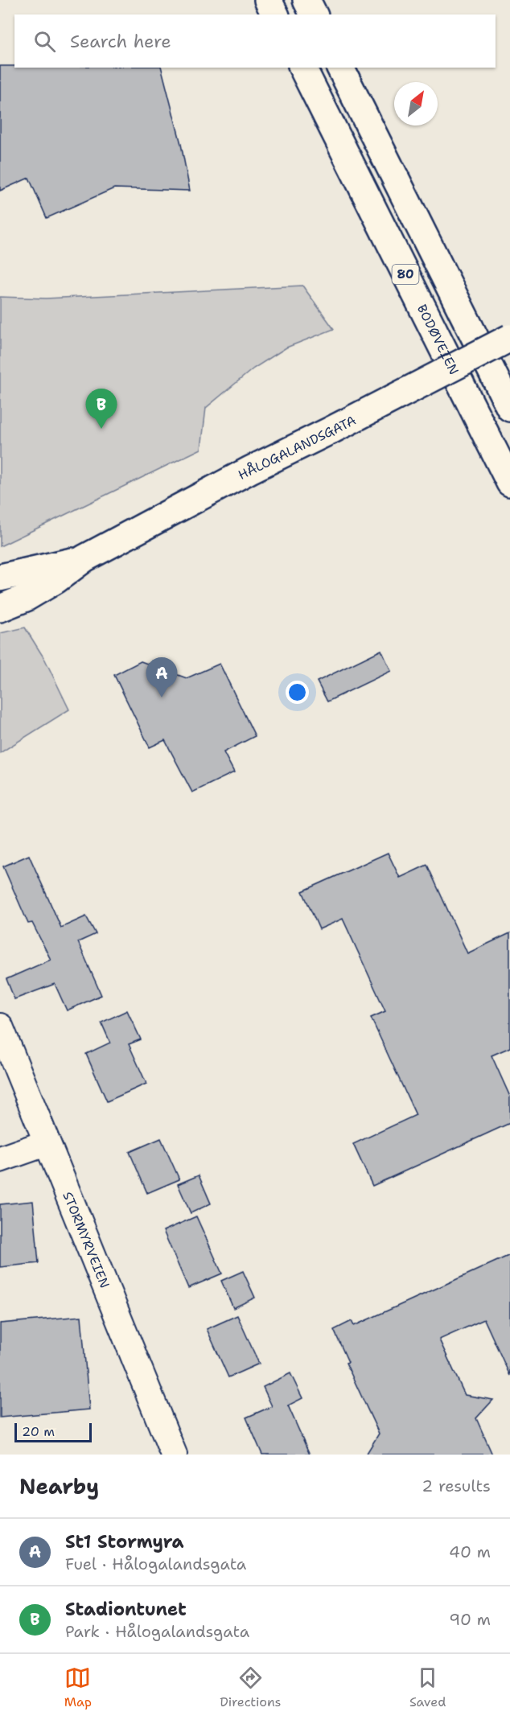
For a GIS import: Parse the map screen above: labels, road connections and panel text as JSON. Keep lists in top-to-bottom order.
{
  "streets": {
    "main road": ["80", "BODØVEIEN", "HÅLOGALANDSGATA"],
    "street": ["STORMYRVEIEN"]
  },
  "scale_bar": "20 m",
  "north": "top right",
  "page": {
    "search": "Search here",
    "pins": ["B", "A"],
    "scale": "20 m",
    "heading": ["Nearby", "2 results"],
    "list": [
      {
        "mark": "A",
        "name": "St1 Stormyra",
        "note": "Fuel · Hålogalandsgata",
        "value": "40 m"
      },
      {
        "mark": "B",
        "name": "Stadiontunet",
        "note": "Park · Hålogalandsgata",
        "value": "90 m"
      }
    ],
    "nav": ["Map", "Directions", "Saved"]
  }
}
